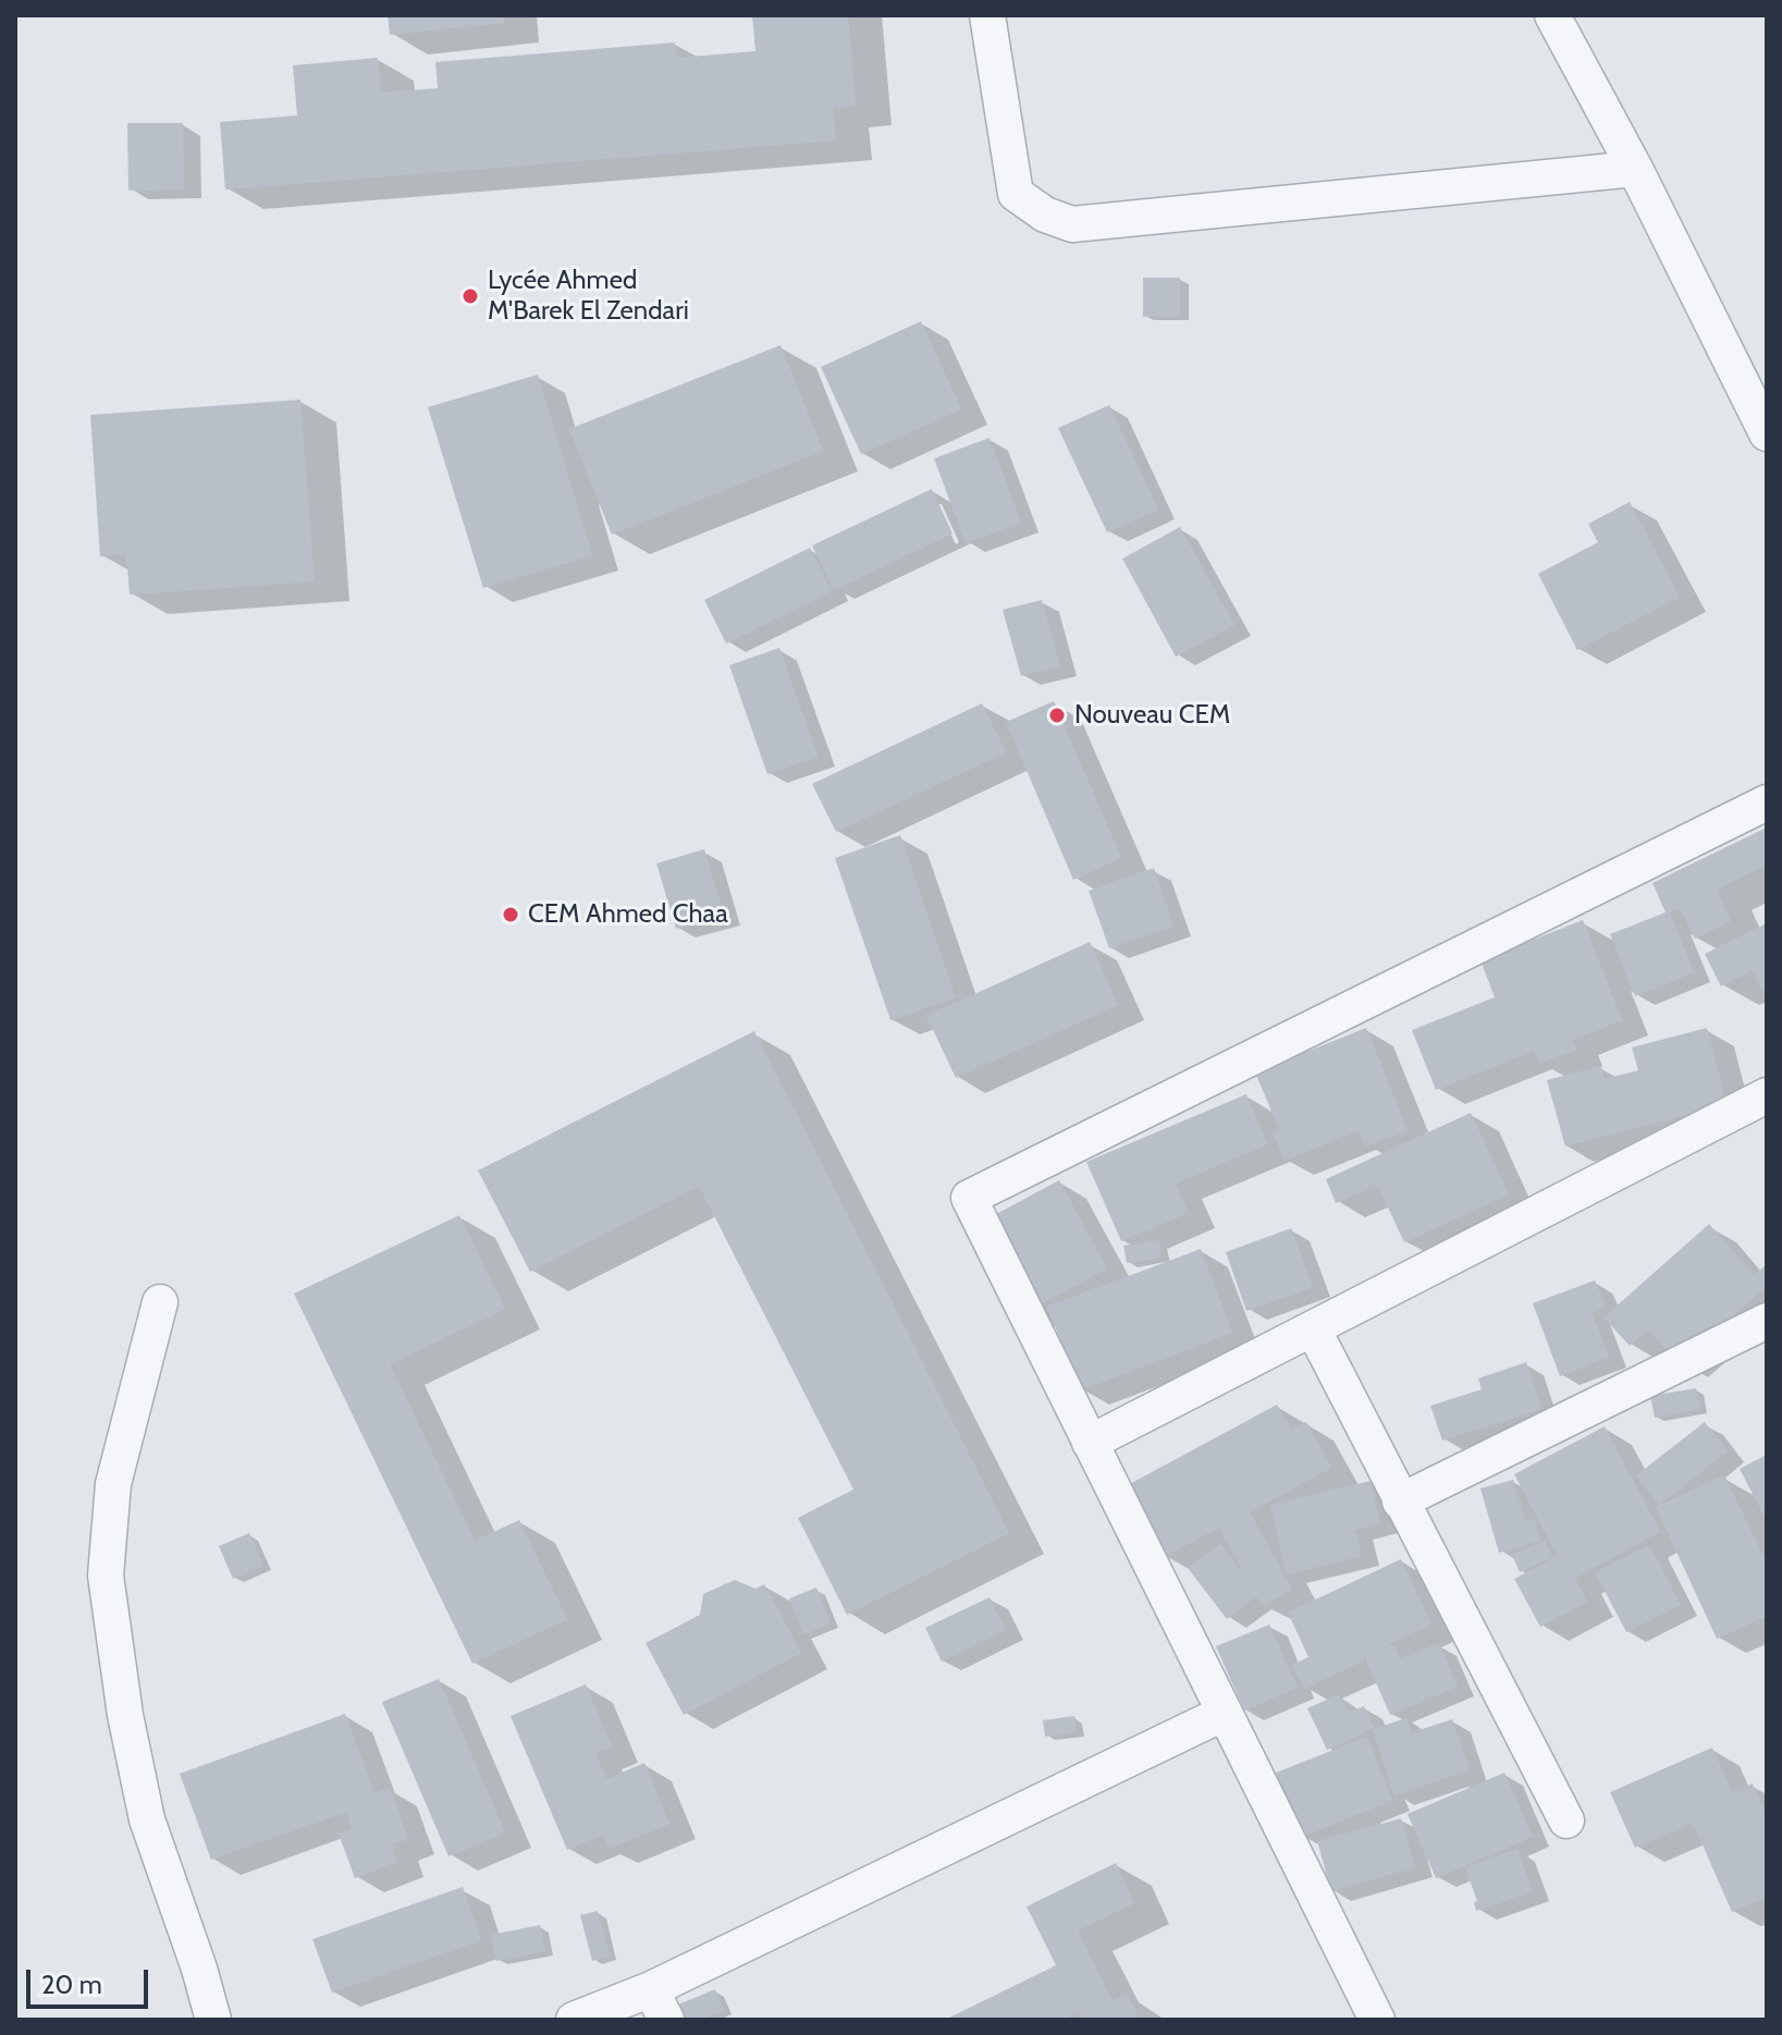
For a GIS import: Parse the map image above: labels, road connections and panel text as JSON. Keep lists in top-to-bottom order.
{
  "places": ["Lycée Ahmed M'Barek El Zendari", "Nouveau CEM", "CEM Ahmed Chaa"],
  "scale_bar": "20 m"
}
